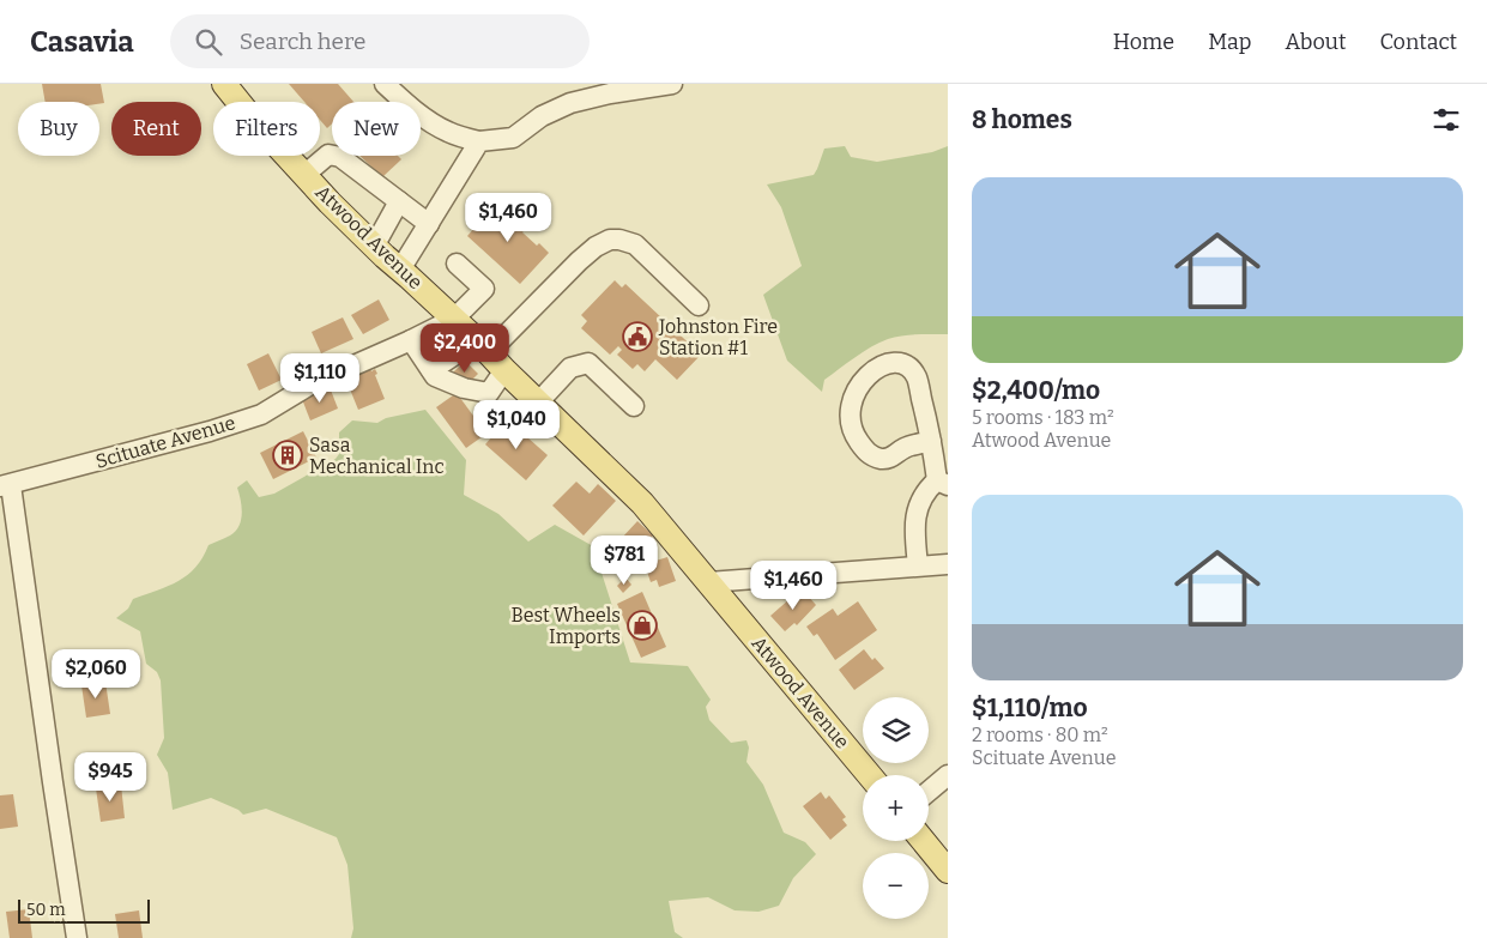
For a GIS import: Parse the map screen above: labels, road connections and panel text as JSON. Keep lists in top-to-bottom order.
{
  "streets": {
    "main road": ["Atwood Avenue"],
    "street": ["Scituate Avenue"]
  },
  "crossings": [
    ["Atwood Avenue", "Scituate Avenue"]
  ],
  "places": {
    "public building": ["Johnston Fire Station #1"],
    "building": ["Sasa Mechanical Inc"],
    "shop": ["Best Wheels Imports"]
  },
  "scale_bar": "50 m",
  "page": {
    "header": "Casavia",
    "search": "Search here",
    "nav": [
      "Home",
      "Map",
      "About",
      "Contact"
    ],
    "heading": "8 homes",
    "chip": [
      "Buy",
      "Rent",
      "Filters",
      "New"
    ],
    "list": [
      {
        "name": "$2,400/mo",
        "note": "5 rooms · 183 m² · Atwood Avenue"
      },
      {
        "name": "$1,110/mo",
        "note": "2 rooms · 80 m² · Scituate Avenue"
      }
    ],
    "price": [
      "$1,460",
      "$2,400",
      "$1,110",
      "$1,040",
      "$781",
      "$1,460",
      "$2,060",
      "$945"
    ],
    "map_buttons": ["+", "−"],
    "scale": "50 m"
  }
}
